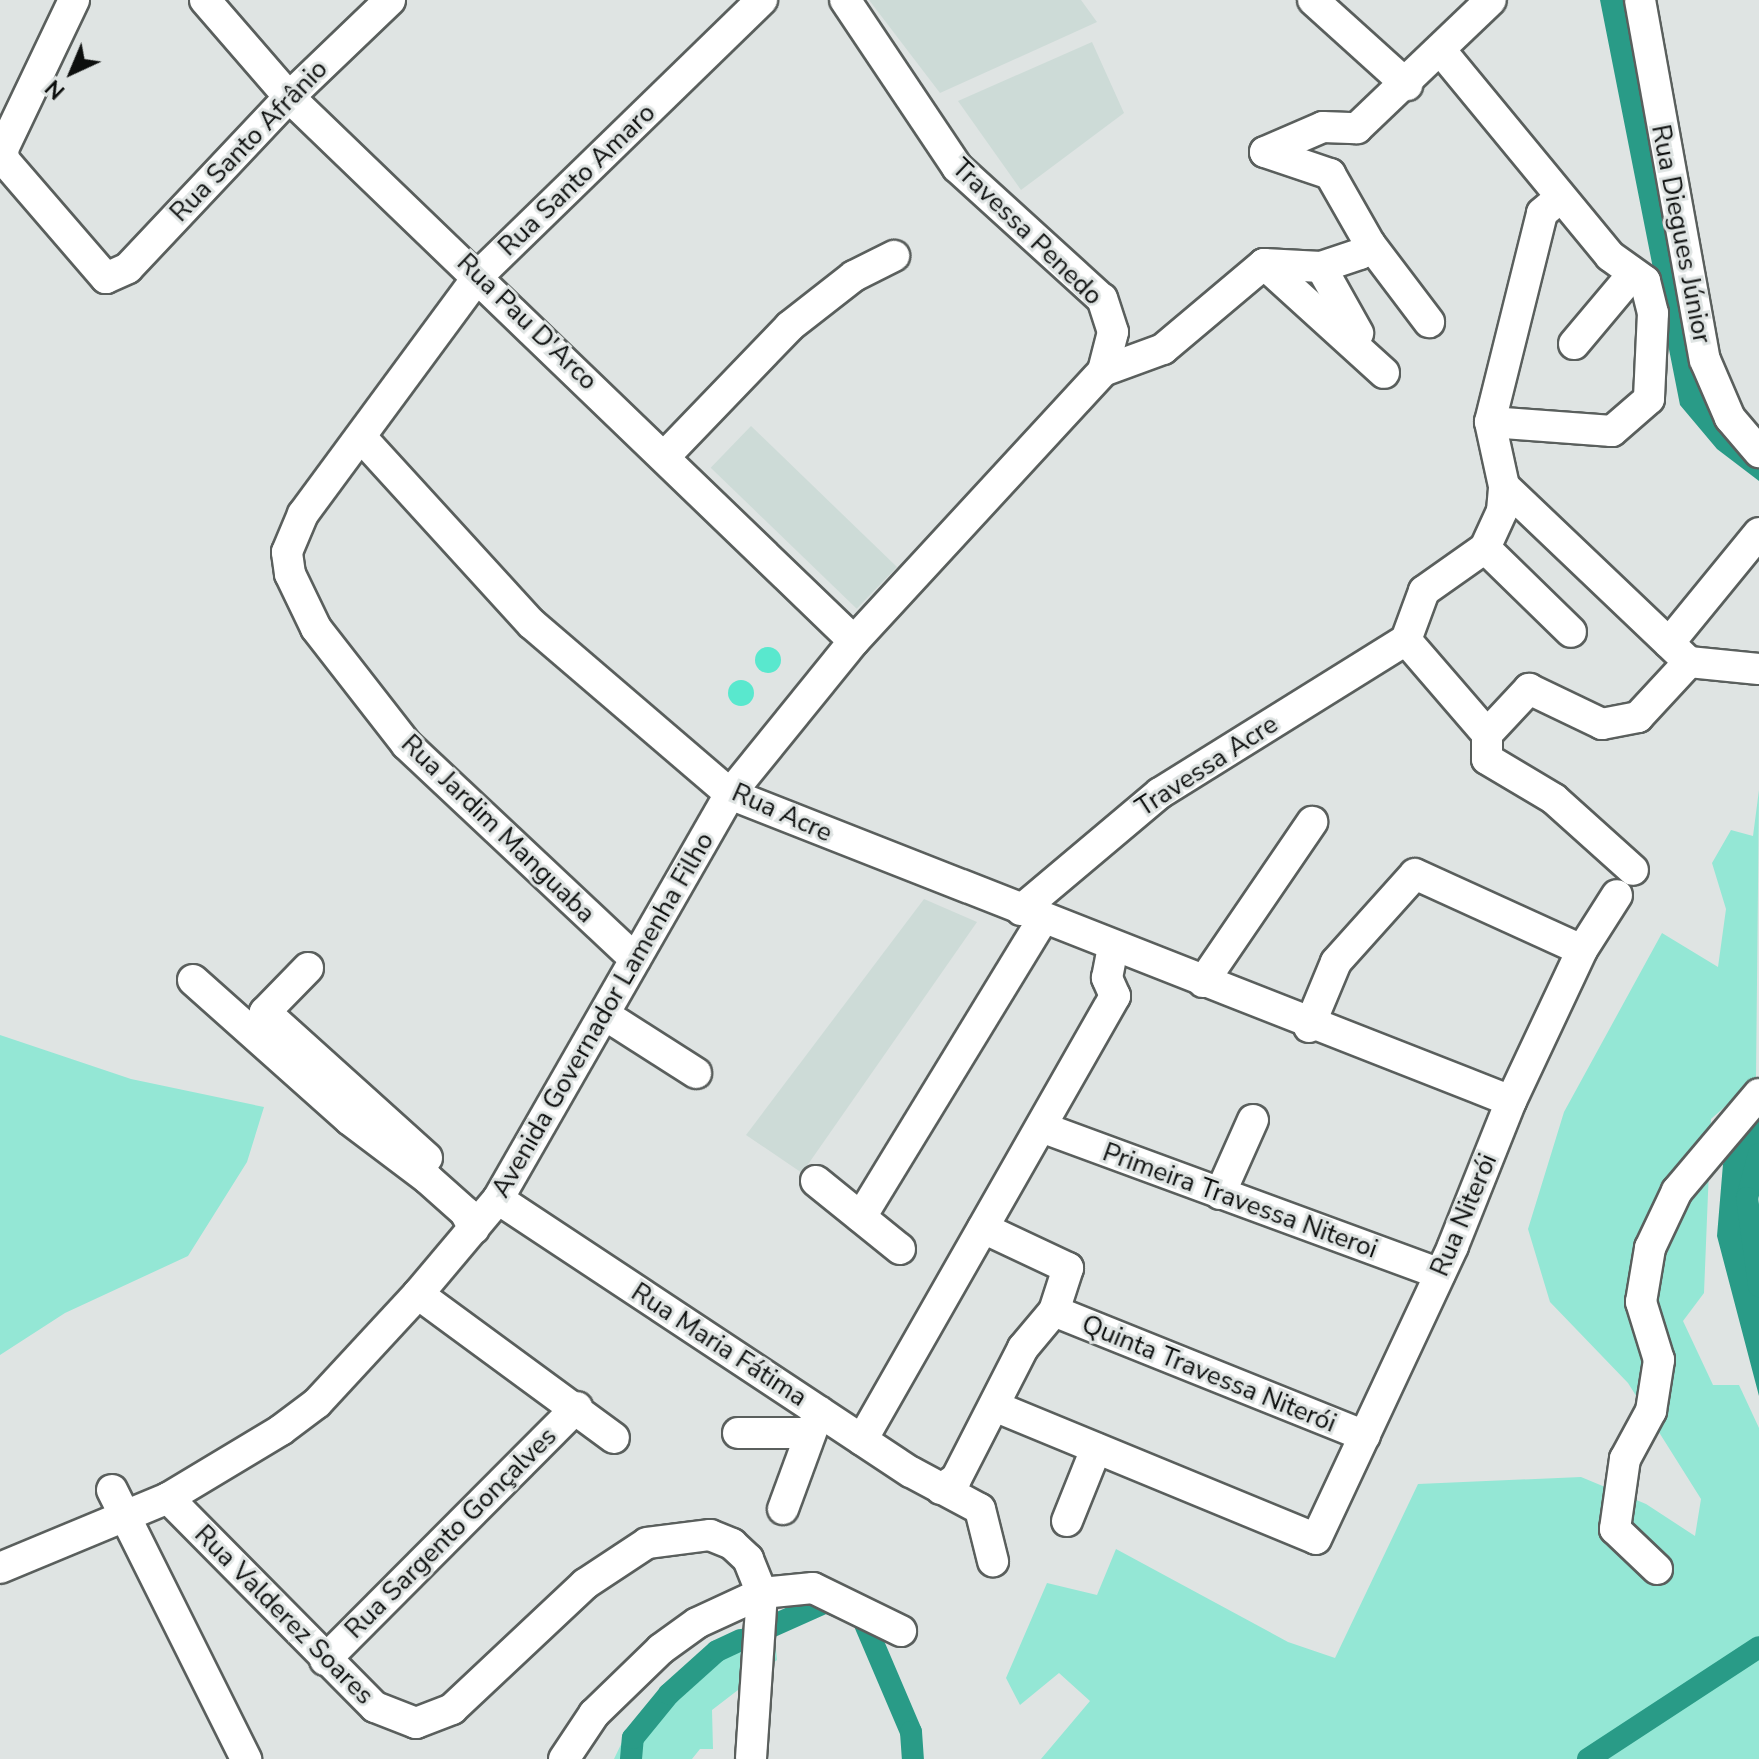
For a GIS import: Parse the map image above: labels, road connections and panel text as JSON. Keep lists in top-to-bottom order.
{
  "streets": {
    "street": [
      "Rua Santo Afrânio",
      "Rua Santo Amaro",
      "Travessa Penedo",
      "Rua Diegues Júnior",
      "Rua Pau D'Arco",
      "Travessa Acre",
      "Rua Acre",
      "Rua Jardim Manguaba",
      "Avenida Governador Lamenha Filho",
      "Primeira Travessa Niteroi",
      "Rua Niterói",
      "Rua Maria Fátima",
      "Quinta Travessa Niterói",
      "Rua Sargento Gonçalves",
      "Rua Valderez Soares"
    ]
  },
  "crossings": [
    ["Rua Santo Afrânio", "Rua Pau D'Arco"],
    ["Rua Santo Amaro", "Rua Pau D'Arco"],
    ["Rua Santo Amaro", "Rua Acre"],
    ["Rua Santo Amaro", "Rua Jardim Manguaba"],
    ["Travessa Penedo", "Avenida Governador Lamenha Filho"],
    ["Rua Pau D'Arco", "Avenida Governador Lamenha Filho"],
    ["Travessa Acre", "Rua Acre"],
    ["Rua Acre", "Avenida Governador Lamenha Filho"],
    ["Rua Acre", "Rua Niterói"],
    ["Rua Jardim Manguaba", "Avenida Governador Lamenha Filho"],
    ["Avenida Governador Lamenha Filho", "Rua Maria Fátima"],
    ["Avenida Governador Lamenha Filho", "Rua Valderez Soares"],
    ["Primeira Travessa Niteroi", "Rua Niterói"],
    ["Rua Niterói", "Quinta Travessa Niterói"],
    ["Rua Sargento Gonçalves", "Rua Valderez Soares"]
  ],
  "north": "bottom left"
}
